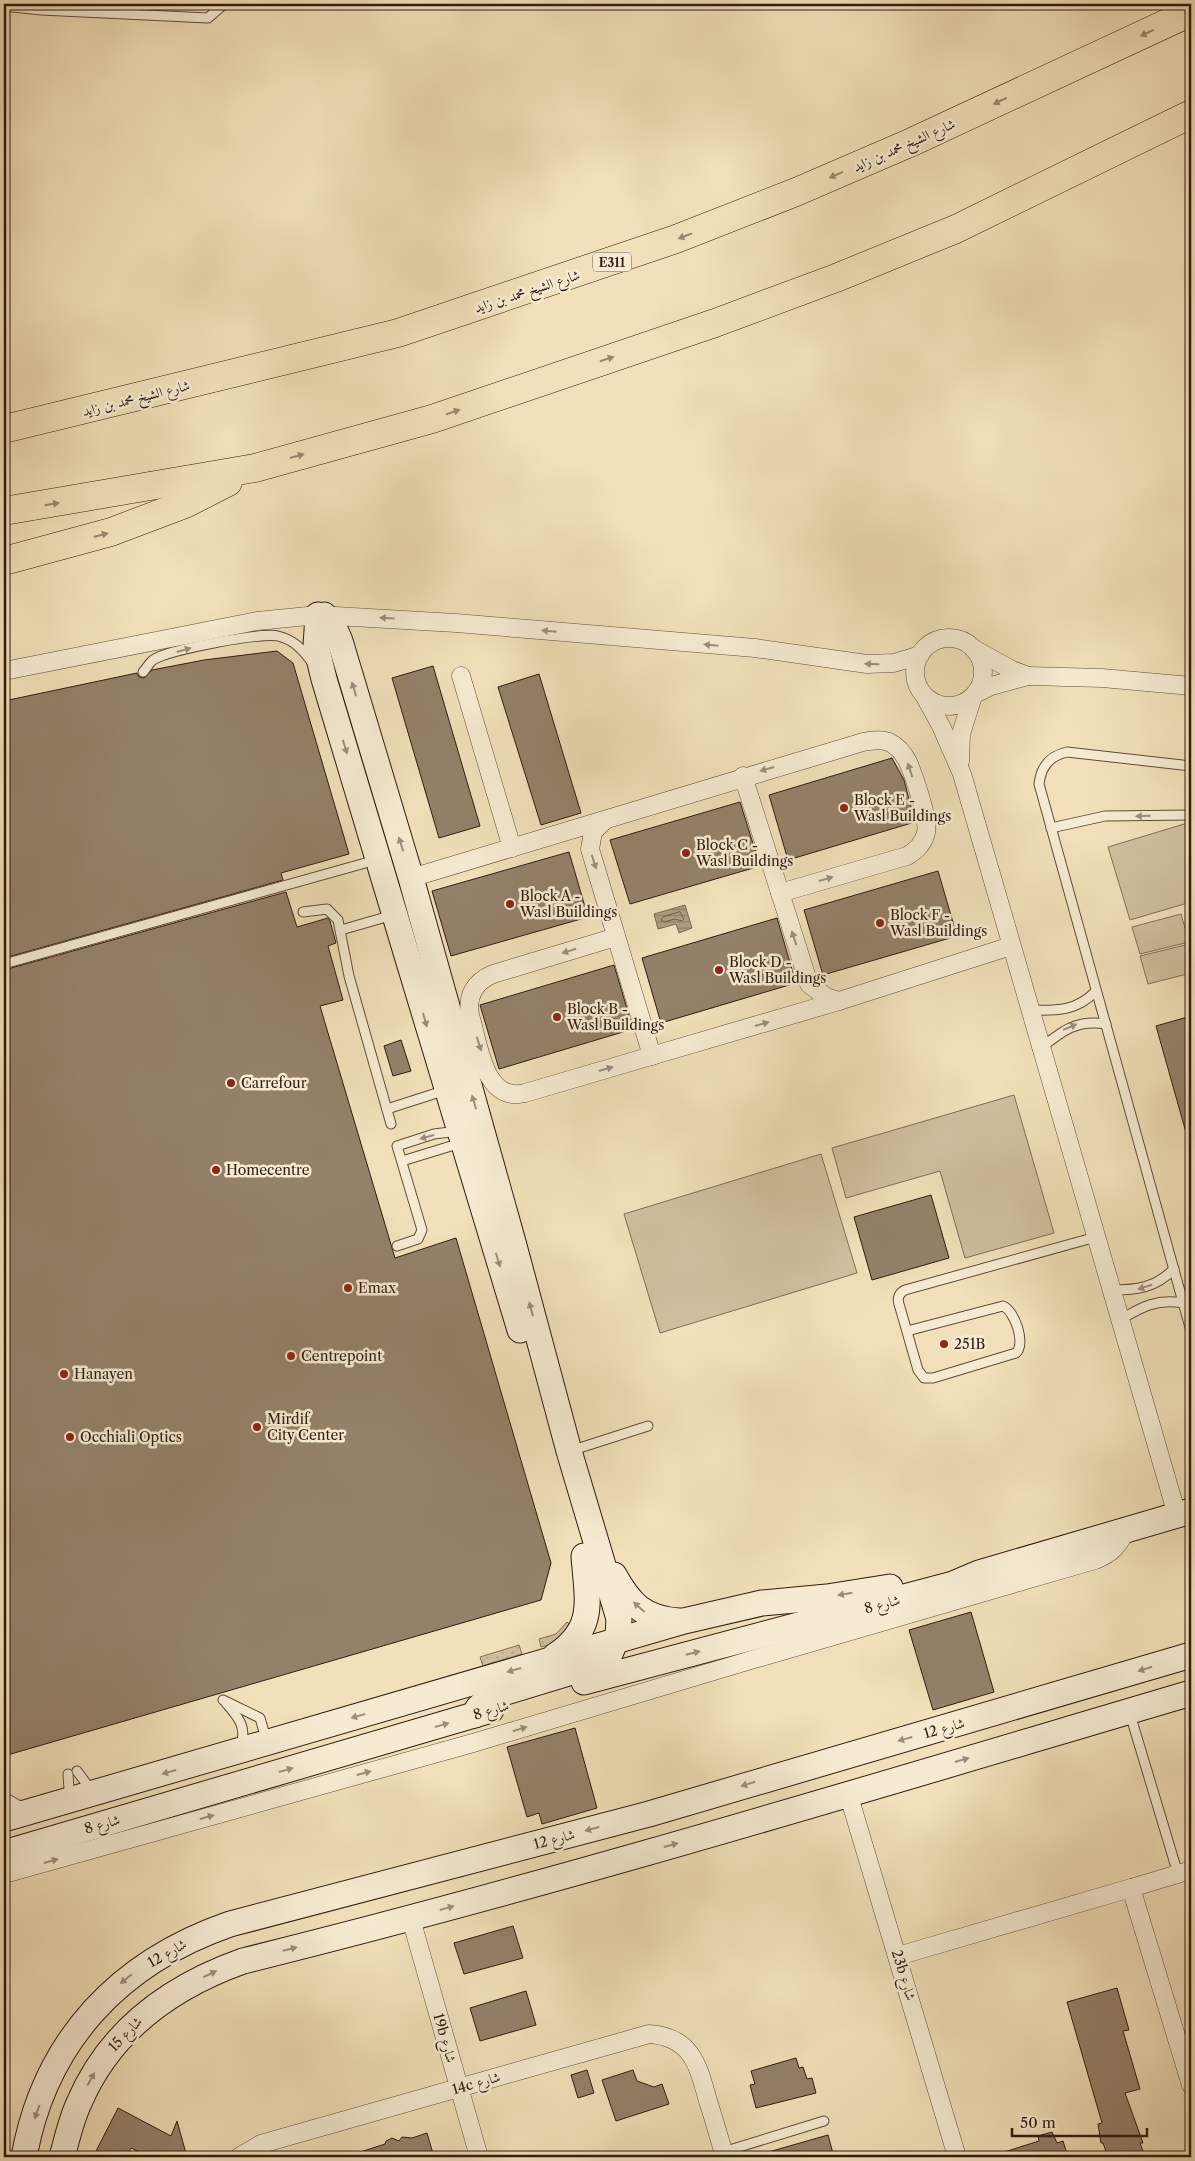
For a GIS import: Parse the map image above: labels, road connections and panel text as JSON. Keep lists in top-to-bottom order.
{
  "streets": {
    "highway": ["شارع الشيخ محمد بن زايد", "E311"],
    "street": [
      "شارع 8",
      "شارع 12",
      "23b شارع",
      "شارع 15",
      "19b شارع",
      "14c شارع"
    ]
  },
  "crossings": [
    ["شارع 15", "19b شارع"],
    ["19b شارع", "14c شارع"]
  ],
  "places": [
    "Block E - Wasl Buildings",
    "Block C - Wasl Buildings",
    "Block A - Wasl Buildings",
    "Block F - Wasl Buildings",
    "Block D - Wasl Buildings",
    "Block B - Wasl Buildings",
    "Carrefour",
    "Homecentre",
    "Emax",
    "251B",
    "Centrepoint",
    "Hanayen",
    "Mirdif City Center",
    "Occhiali Optics"
  ],
  "scale_bar": "50 m"
}
